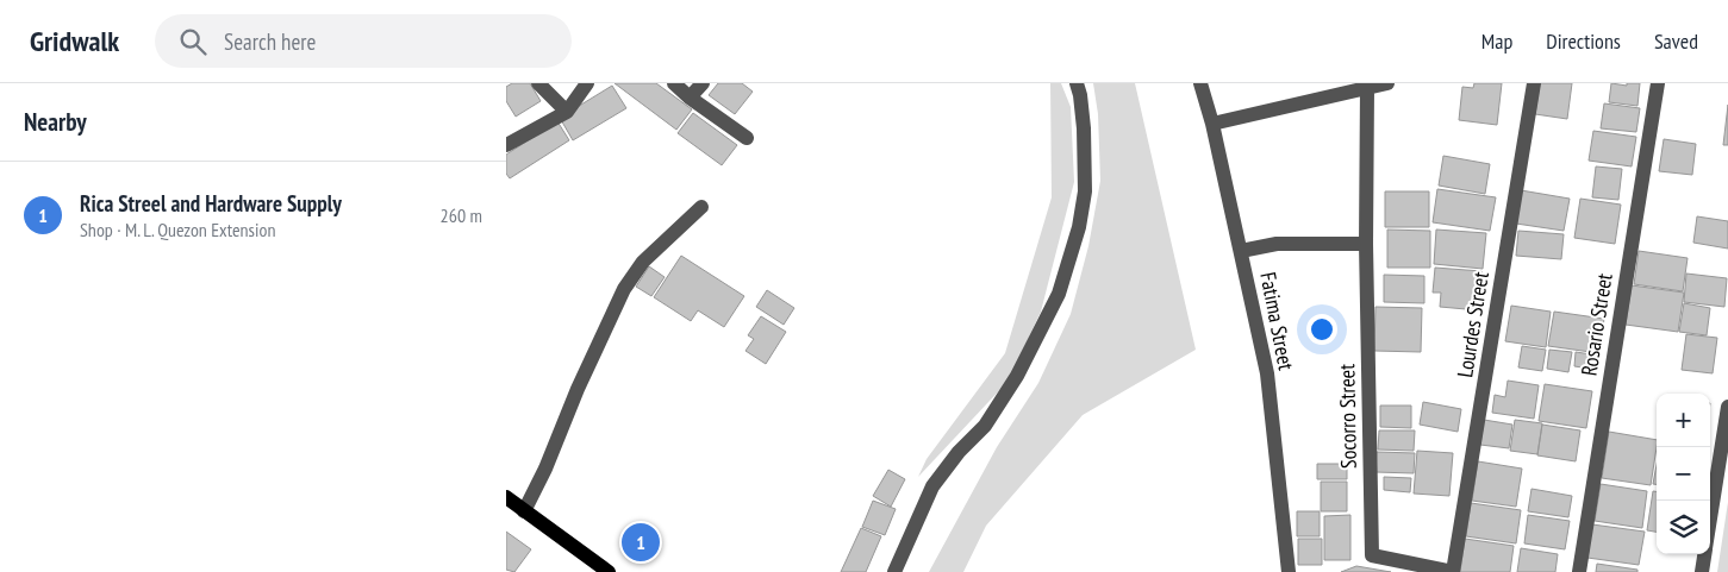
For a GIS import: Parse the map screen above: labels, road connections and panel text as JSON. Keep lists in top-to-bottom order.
{
  "streets": {
    "street": [
      "Fatima Street",
      "Lourdes Street",
      "Rosario Street",
      "Socorro Street"
    ]
  },
  "crossings": [
    ["Lourdes Street", "Socorro Street"]
  ],
  "page": {
    "header": "Gridwalk",
    "search": "Search here",
    "nav": ["Map", "Directions", "Saved"],
    "heading": "Nearby",
    "list": [
      {
        "mark": "1",
        "name": "Rica Streel and Hardware Supply",
        "note": "Shop · M. L. Quezon Extension",
        "value": "260 m"
      }
    ],
    "map_buttons": ["+", "−"],
    "pins": "1"
  }
}
